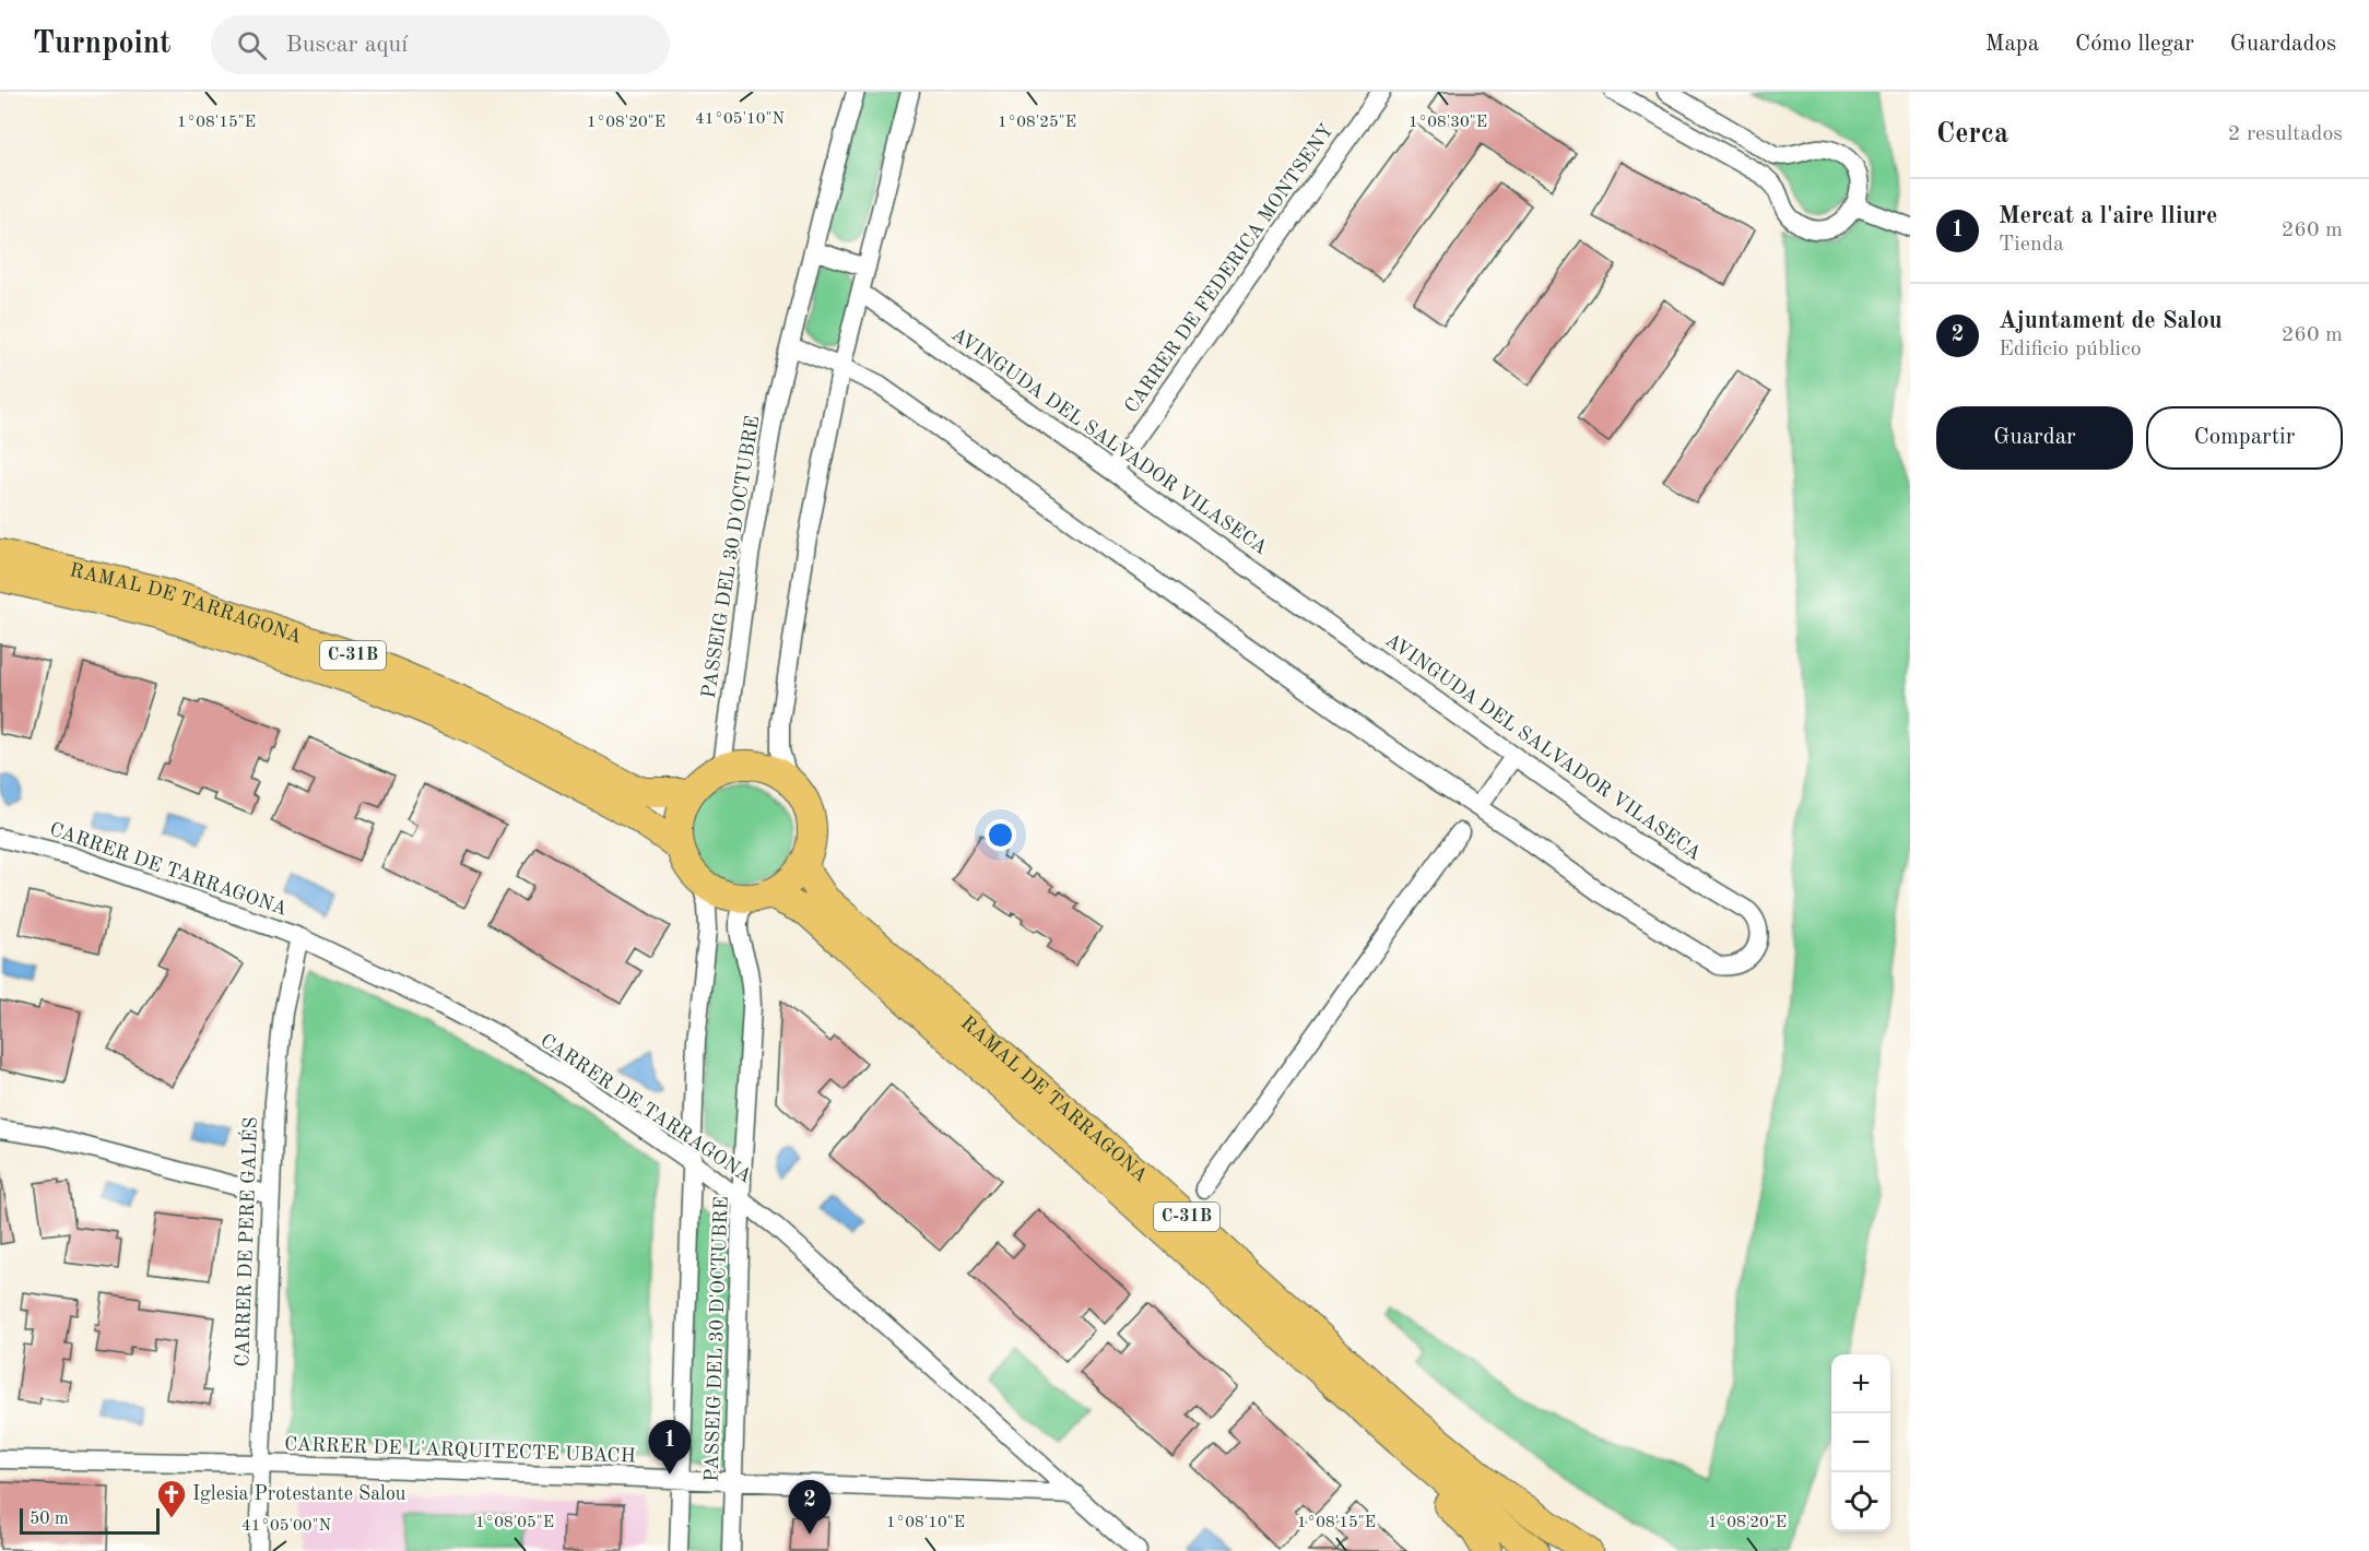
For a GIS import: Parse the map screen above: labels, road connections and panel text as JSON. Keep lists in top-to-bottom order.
{
  "streets": {
    "main road": ["RAMAL DE TARRAGONA", "C-31B"],
    "street": [
      "CARRER DE FEDERICA MONTSENY",
      "AVINGUDA DEL SALVADOR VILASECA",
      "PASSEIG DEL 30 D'OCTUBRE",
      "CARRER DE TARRAGONA",
      "CARRER DE PERE GALÉS",
      "CARRER DE L'ARQUITECTE UBACH"
    ]
  },
  "crossings": [
    ["CARRER DE FEDERICA MONTSENY", "AVINGUDA DEL SALVADOR VILASECA"],
    ["PASSEIG DEL 30 D'OCTUBRE", "RAMAL DE TARRAGONA"],
    ["PASSEIG DEL 30 D'OCTUBRE", "C-31B"],
    ["PASSEIG DEL 30 D'OCTUBRE", "CARRER DE TARRAGONA"],
    ["PASSEIG DEL 30 D'OCTUBRE", "CARRER DE L'ARQUITECTE UBACH"],
    ["RAMAL DE TARRAGONA", "C-31B"],
    ["CARRER DE TARRAGONA", "CARRER DE PERE GALÉS"],
    ["CARRER DE TARRAGONA", "CARRER DE L'ARQUITECTE UBACH"],
    ["CARRER DE PERE GALÉS", "CARRER DE L'ARQUITECTE UBACH"]
  ],
  "places": {
    "church": ["Iglesia Protestante Salou"]
  },
  "scale_bar": "50 m",
  "page": {
    "header": "Turnpoint",
    "search": "Buscar aquí",
    "nav": ["Mapa", "Cómo llegar", "Guardados"],
    "heading": ["Cerca", "2 resultados"],
    "list": [
      {
        "mark": "1",
        "name": "Mercat a l'aire lliure",
        "note": "Tienda",
        "value": "260 m"
      },
      {
        "mark": "2",
        "name": "Ajuntament de Salou",
        "note": "Edificio público",
        "value": "260 m"
      }
    ],
    "buttons": ["Guardar", "Compartir"],
    "map_buttons": ["+", "−"],
    "pins": ["1", "2"],
    "scale": "50 m"
  },
  "coordinates": [
    "41°05'10\"N",
    "1°08'30\"E",
    "1°08'15\"E",
    "1°08'20\"E",
    "1°08'25\"E",
    "1°08'05\"E",
    "1°08'10\"E",
    "41°05'00\"N"
  ]
}
